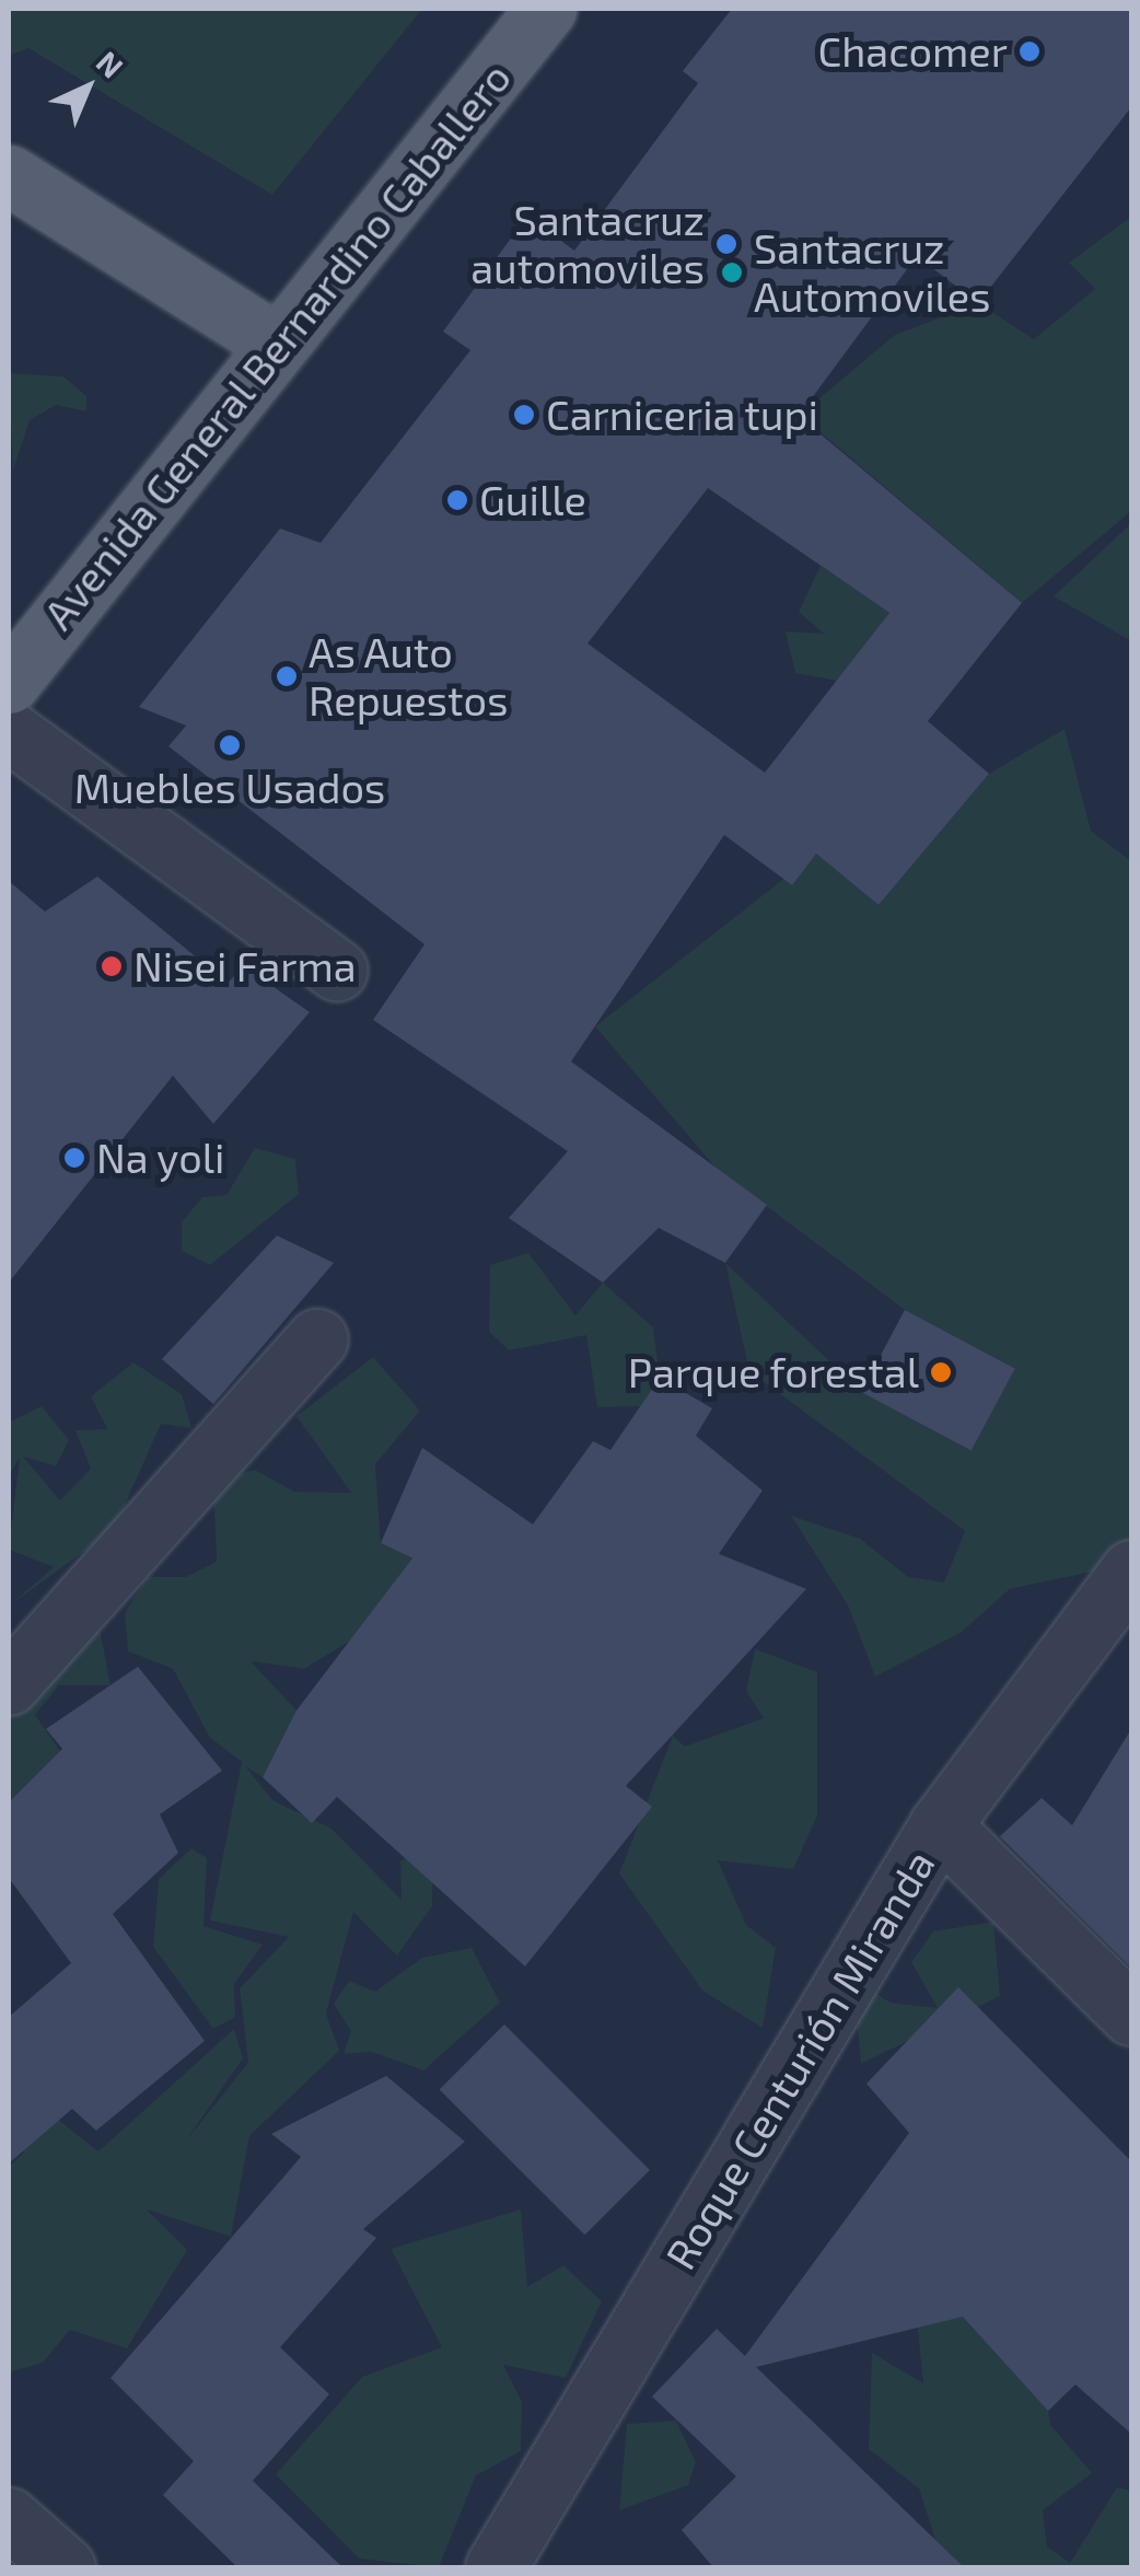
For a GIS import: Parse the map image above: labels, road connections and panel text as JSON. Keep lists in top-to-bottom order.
{
  "streets": {
    "main road": ["Avenida General Bernardino Caballero"],
    "street": ["Roque Centurión Miranda"]
  },
  "places": [
    "Chacomer",
    "Santacruz automoviles",
    "Santacruz Automoviles",
    "Carniceria tupi",
    "Guille",
    "As Auto Repuestos",
    "Muebles Usados",
    "Nisei Farma",
    "Na yoli",
    "Parque forestal"
  ],
  "north": "top right"
}
